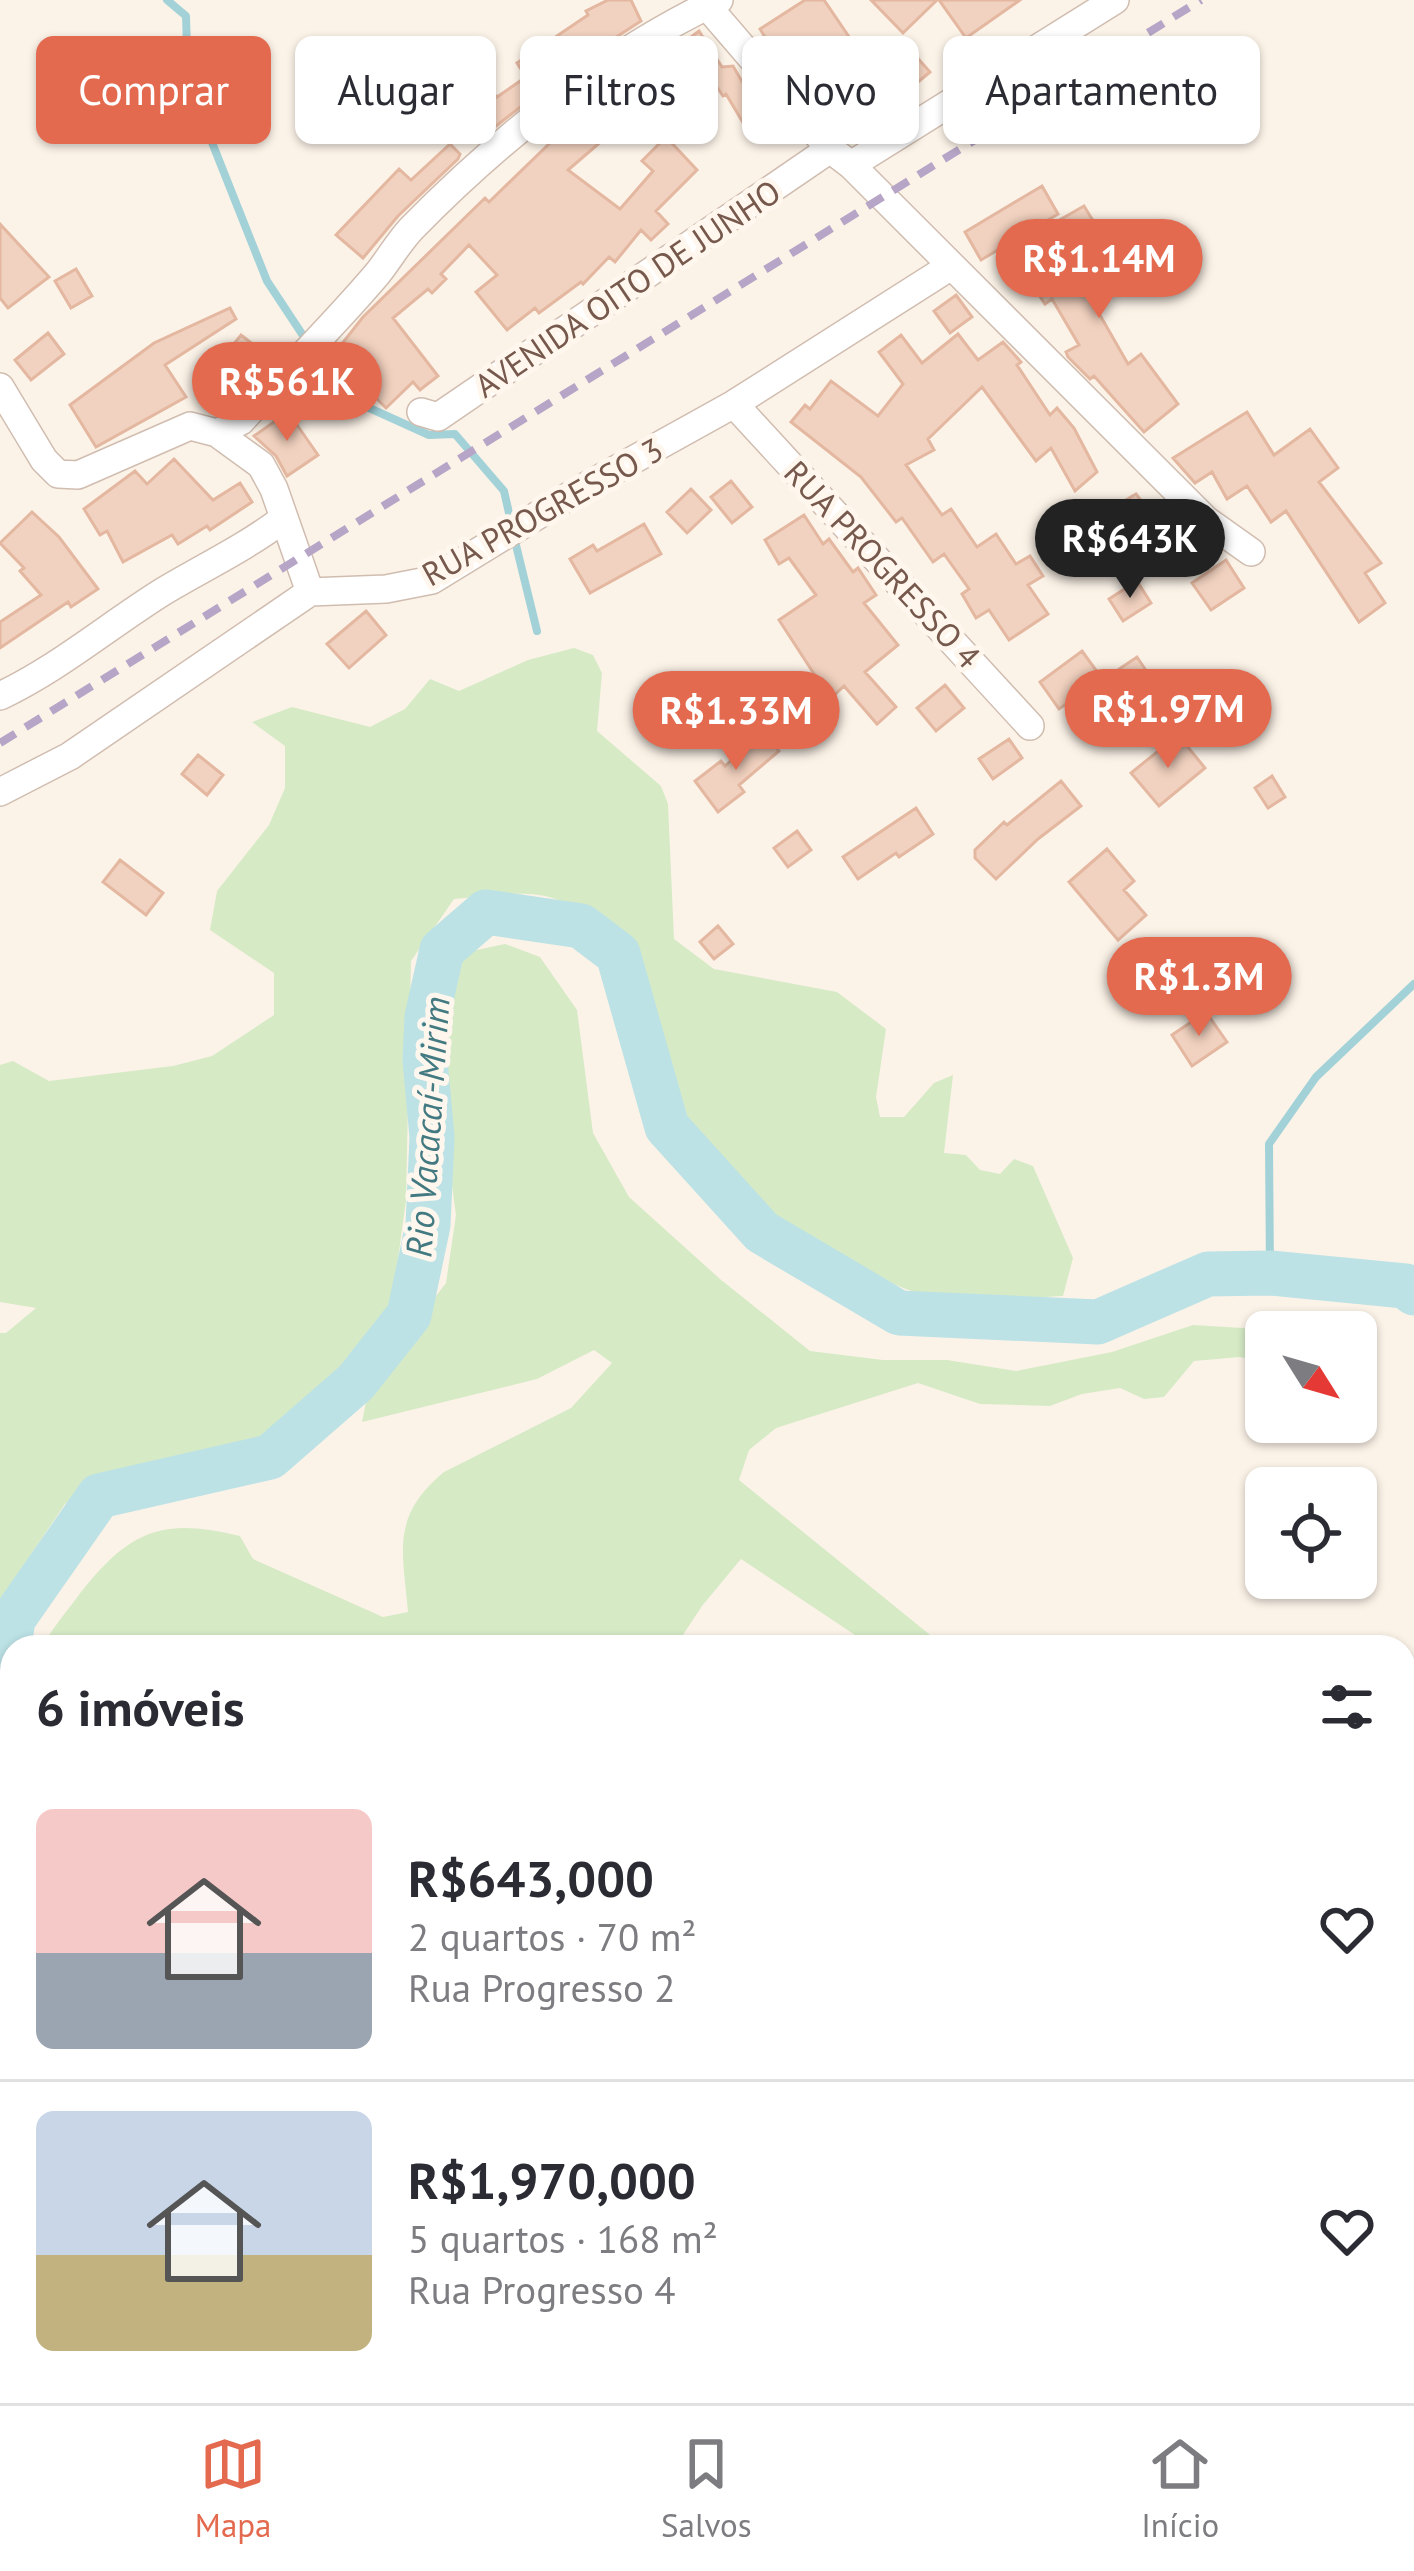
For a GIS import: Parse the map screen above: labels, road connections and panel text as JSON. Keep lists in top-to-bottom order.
{
  "streets": {
    "street": ["AVENIDA OITO DE JUNHO", "RUA PROGRESSO 3", "RUA PROGRESSO 4"]
  },
  "crossings": [
    ["RUA PROGRESSO 3", "RUA PROGRESSO 4"]
  ],
  "water": ["Rio Vacacaí-Mirim"],
  "north": "bottom right",
  "page": {
    "chip": [
      "Comprar",
      "Alugar",
      "Filtros",
      "Novo",
      "Apartamento"
    ],
    "price": [
      "R$1.14M",
      "R$561K",
      "R$643K",
      "R$1.97M",
      "R$1.33M",
      "R$1.3M"
    ],
    "heading": "6 imóveis",
    "list": [
      {
        "name": "R$643,000",
        "note": "2 quartos · 70 m² · Rua Progresso 2"
      },
      {
        "name": "R$1,970,000",
        "note": "5 quartos · 168 m² · Rua Progresso 4"
      }
    ],
    "tabs": ["Mapa", "Salvos", "Início"]
  }
}
